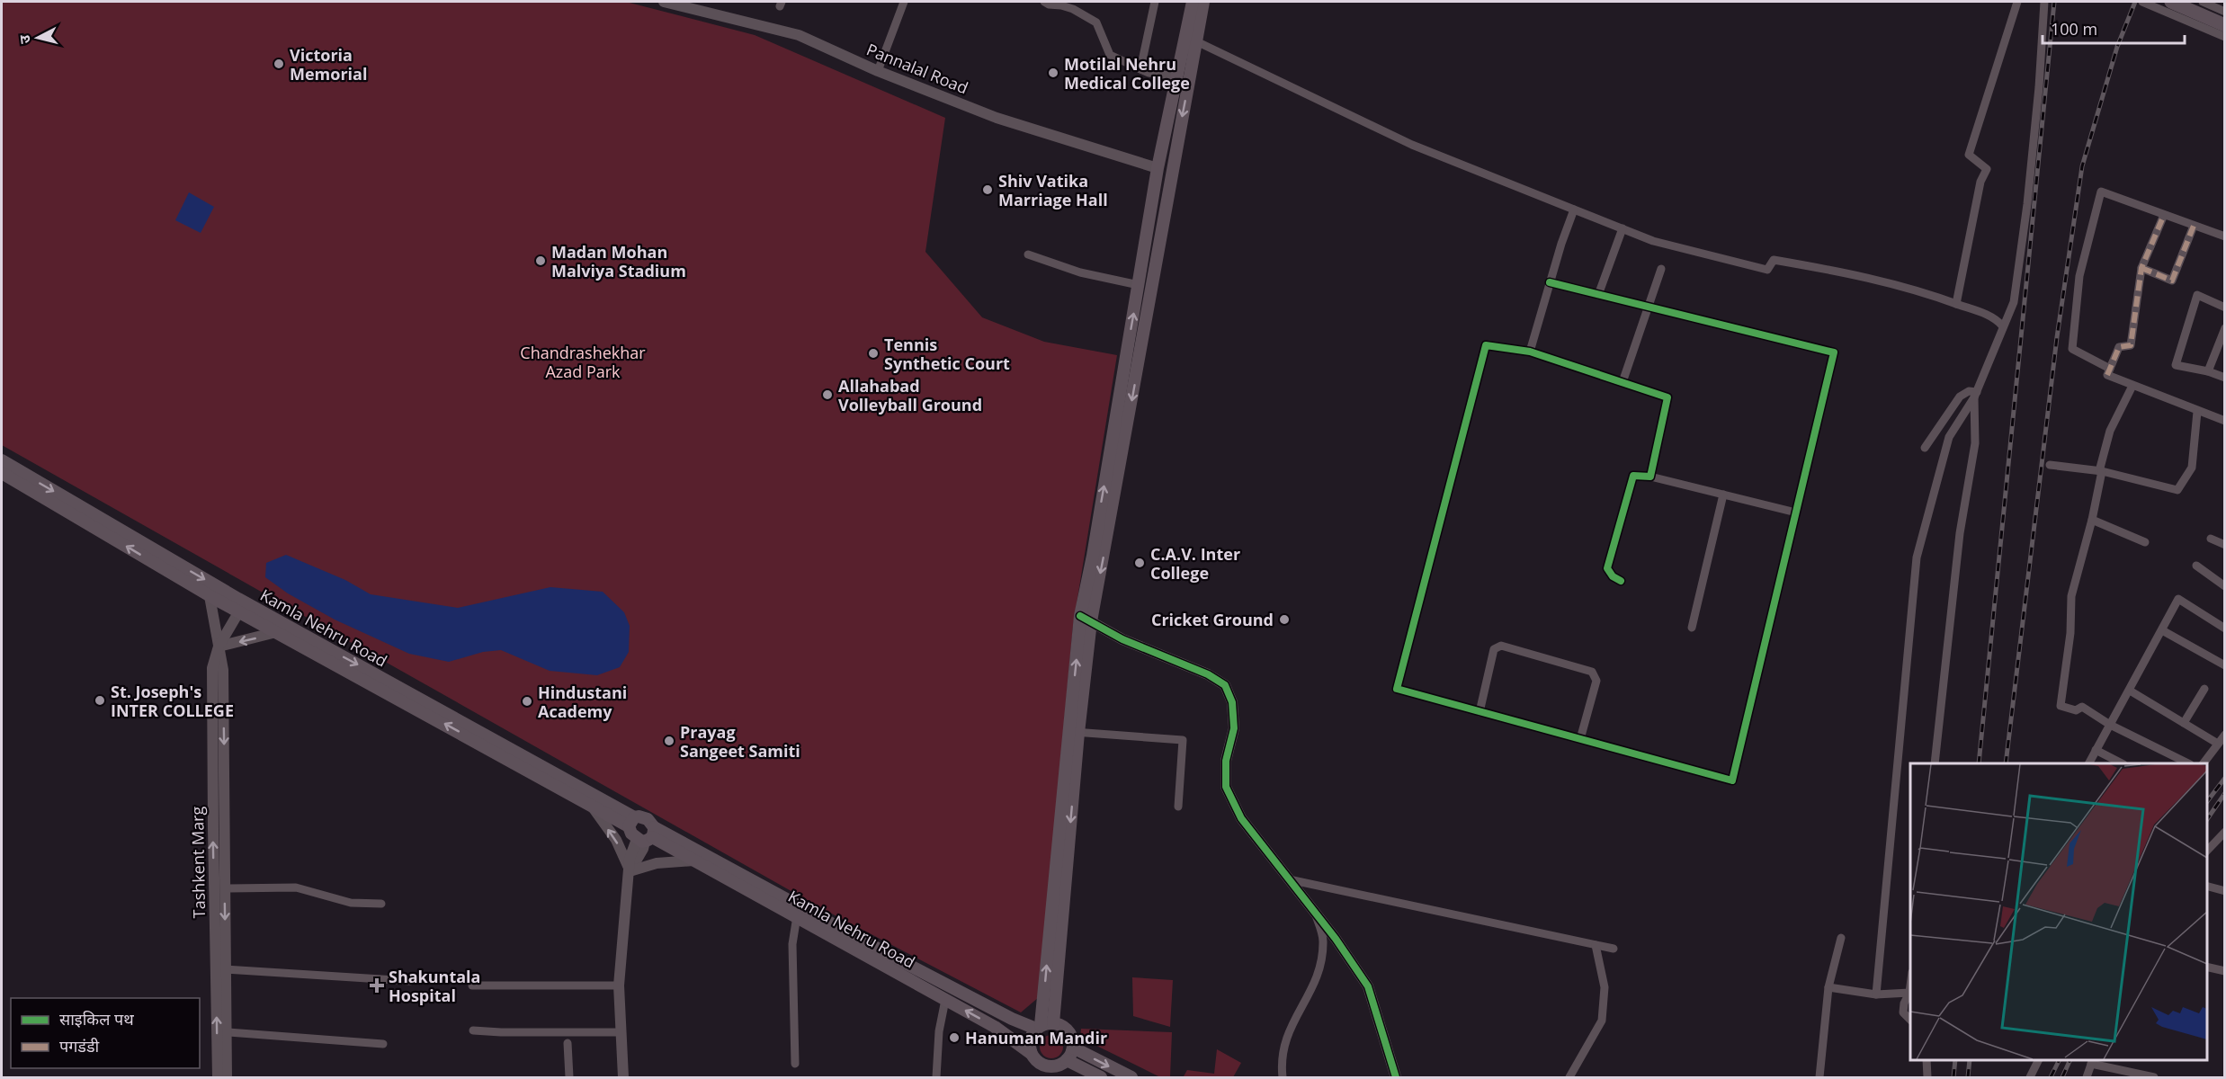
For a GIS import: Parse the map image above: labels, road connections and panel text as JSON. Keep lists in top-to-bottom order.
{
  "streets": {
    "main road": ["Kamla Nehru Road"],
    "street": ["Pannalal Road", "Tashkent Marg"]
  },
  "crossings": [
    ["Kamla Nehru Road", "Tashkent Marg"]
  ],
  "parks": ["Chandrashekhar Azad Park"],
  "places": {
    "other": [
      "Victoria Memorial",
      "Motilal Nehru Medical College",
      "Shiv Vatika Marriage Hall",
      "Madan Mohan Malviya Stadium",
      "Tennis Synthetic Court",
      "Allahabad Volleyball Ground",
      "C.A.V. Inter College",
      "Cricket Ground",
      "St. Joseph's INTER COLLEGE",
      "Hindustani Academy",
      "Prayag Sangeet Samiti",
      "Hanuman Mandir"
    ],
    "health": ["Shakuntala Hospital"]
  },
  "legend": ["साइकिल पथ", "पगडंडी"],
  "scale_bar": "100 m",
  "north": "left"
}
